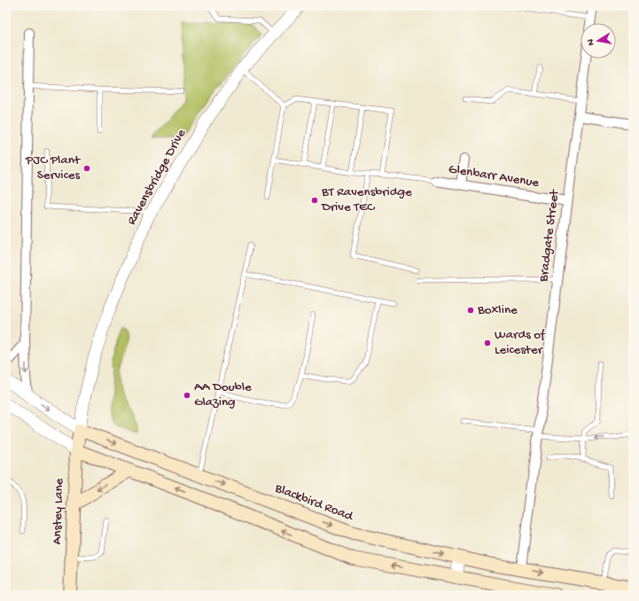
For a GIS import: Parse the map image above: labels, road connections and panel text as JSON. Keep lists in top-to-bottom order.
{
  "streets": {
    "main road": ["Blackbird Road", "Anstey Lane"],
    "street": ["Glenbarr Avenue", "Ravensbridge Drive", "Bradgate Street"]
  },
  "crossings": [
    ["Glenbarr Avenue", "Bradgate Street"],
    ["Ravensbridge Drive", "Blackbird Road"],
    ["Ravensbridge Drive", "Anstey Lane"],
    ["Bradgate Street", "Blackbird Road"],
    ["Blackbird Road", "Anstey Lane"]
  ],
  "one_way": ["Blackbird Road"],
  "places": [
    "PJC Plant Services",
    "BT Ravensbridge Drive TEC",
    "Boxline",
    "Wards of Leicester",
    "AA Double Glazing"
  ],
  "north": "left"
}
